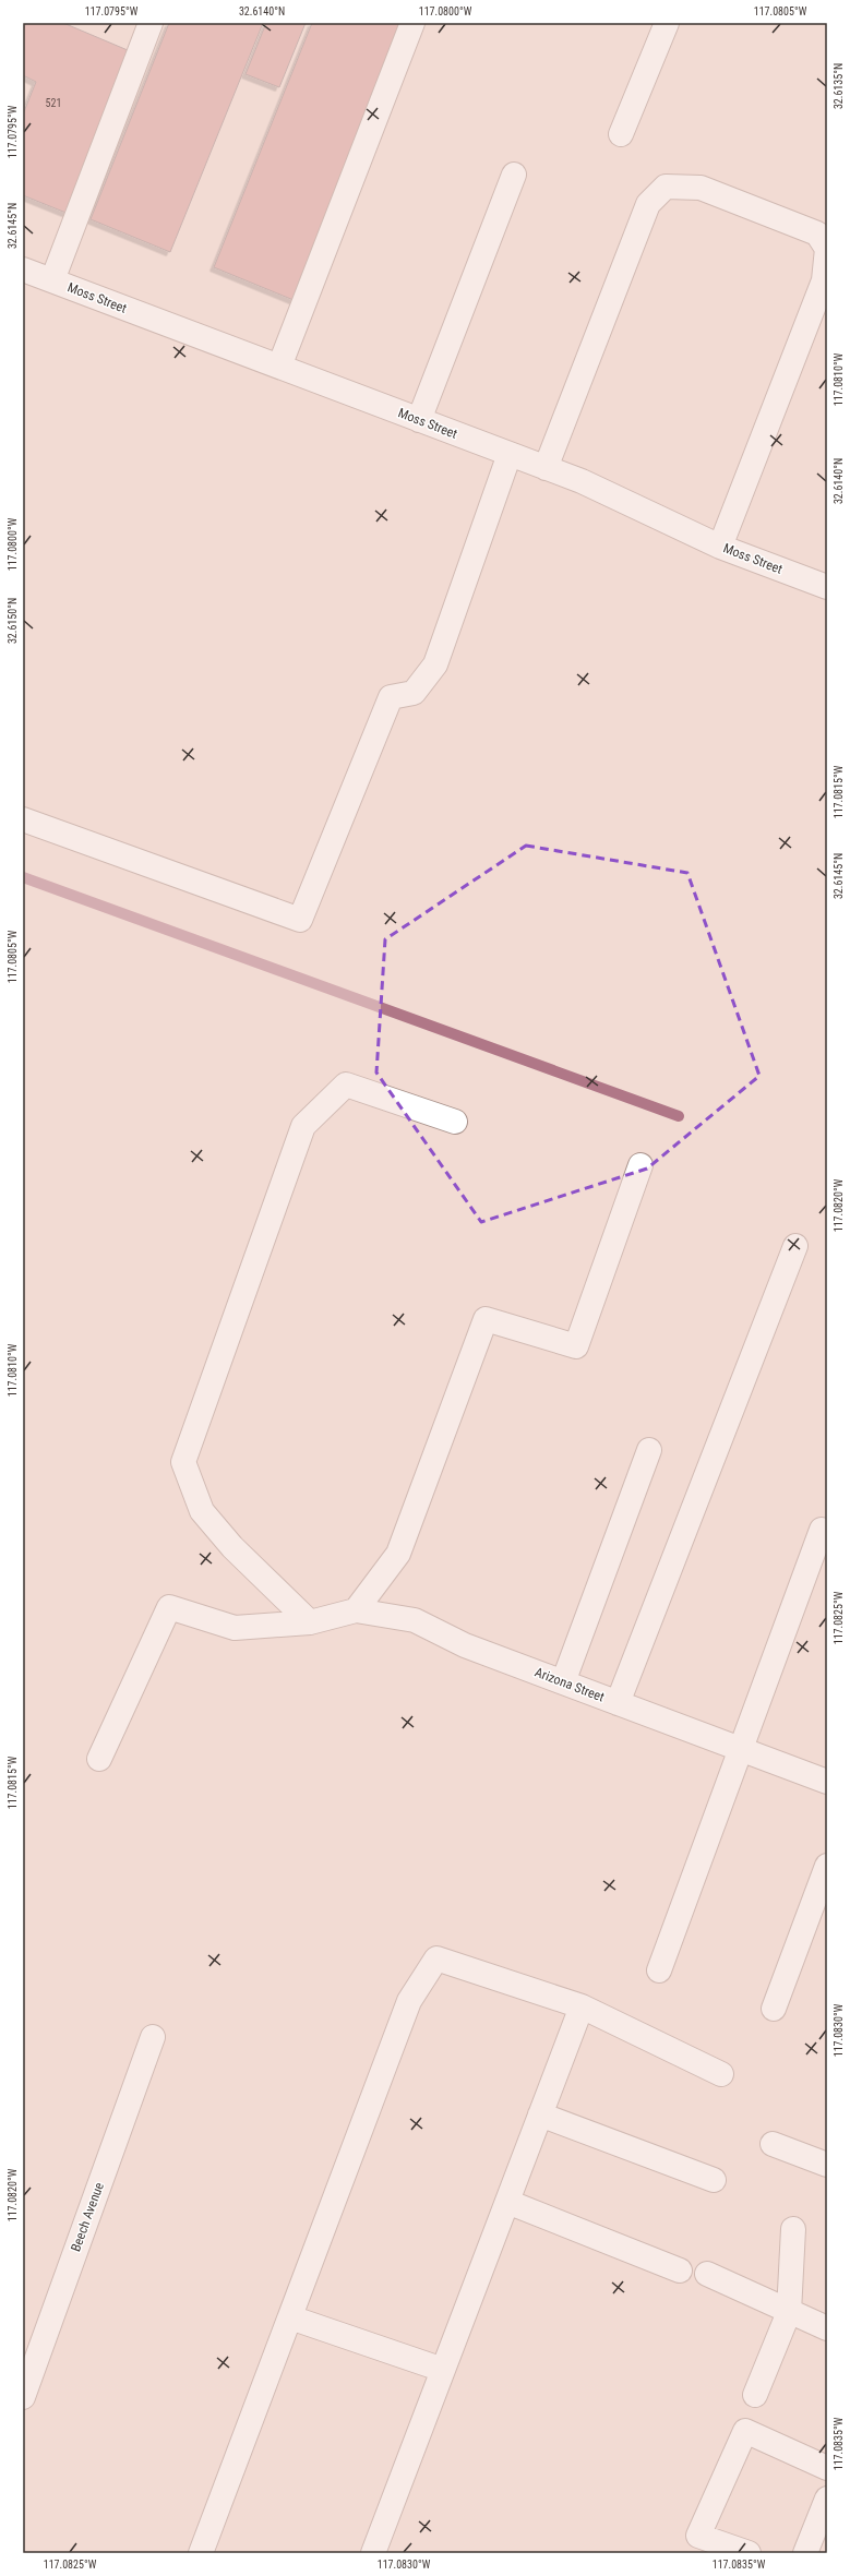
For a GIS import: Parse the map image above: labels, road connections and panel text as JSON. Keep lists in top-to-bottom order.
{
  "streets": {
    "street": ["Moss Street", "Arizona Street", "Beech Avenue"]
  },
  "house_numbers": ["521"],
  "coordinates": [
    "117.0795°W",
    "32.6140°N",
    "117.0800°W",
    "117.0805°W",
    "32.6135°N",
    "32.6145°N",
    "117.0810°W",
    "32.6150°N",
    "117.0815°W",
    "117.0820°W",
    "117.0825°W",
    "117.0830°W",
    "117.0835°W"
  ]
}
